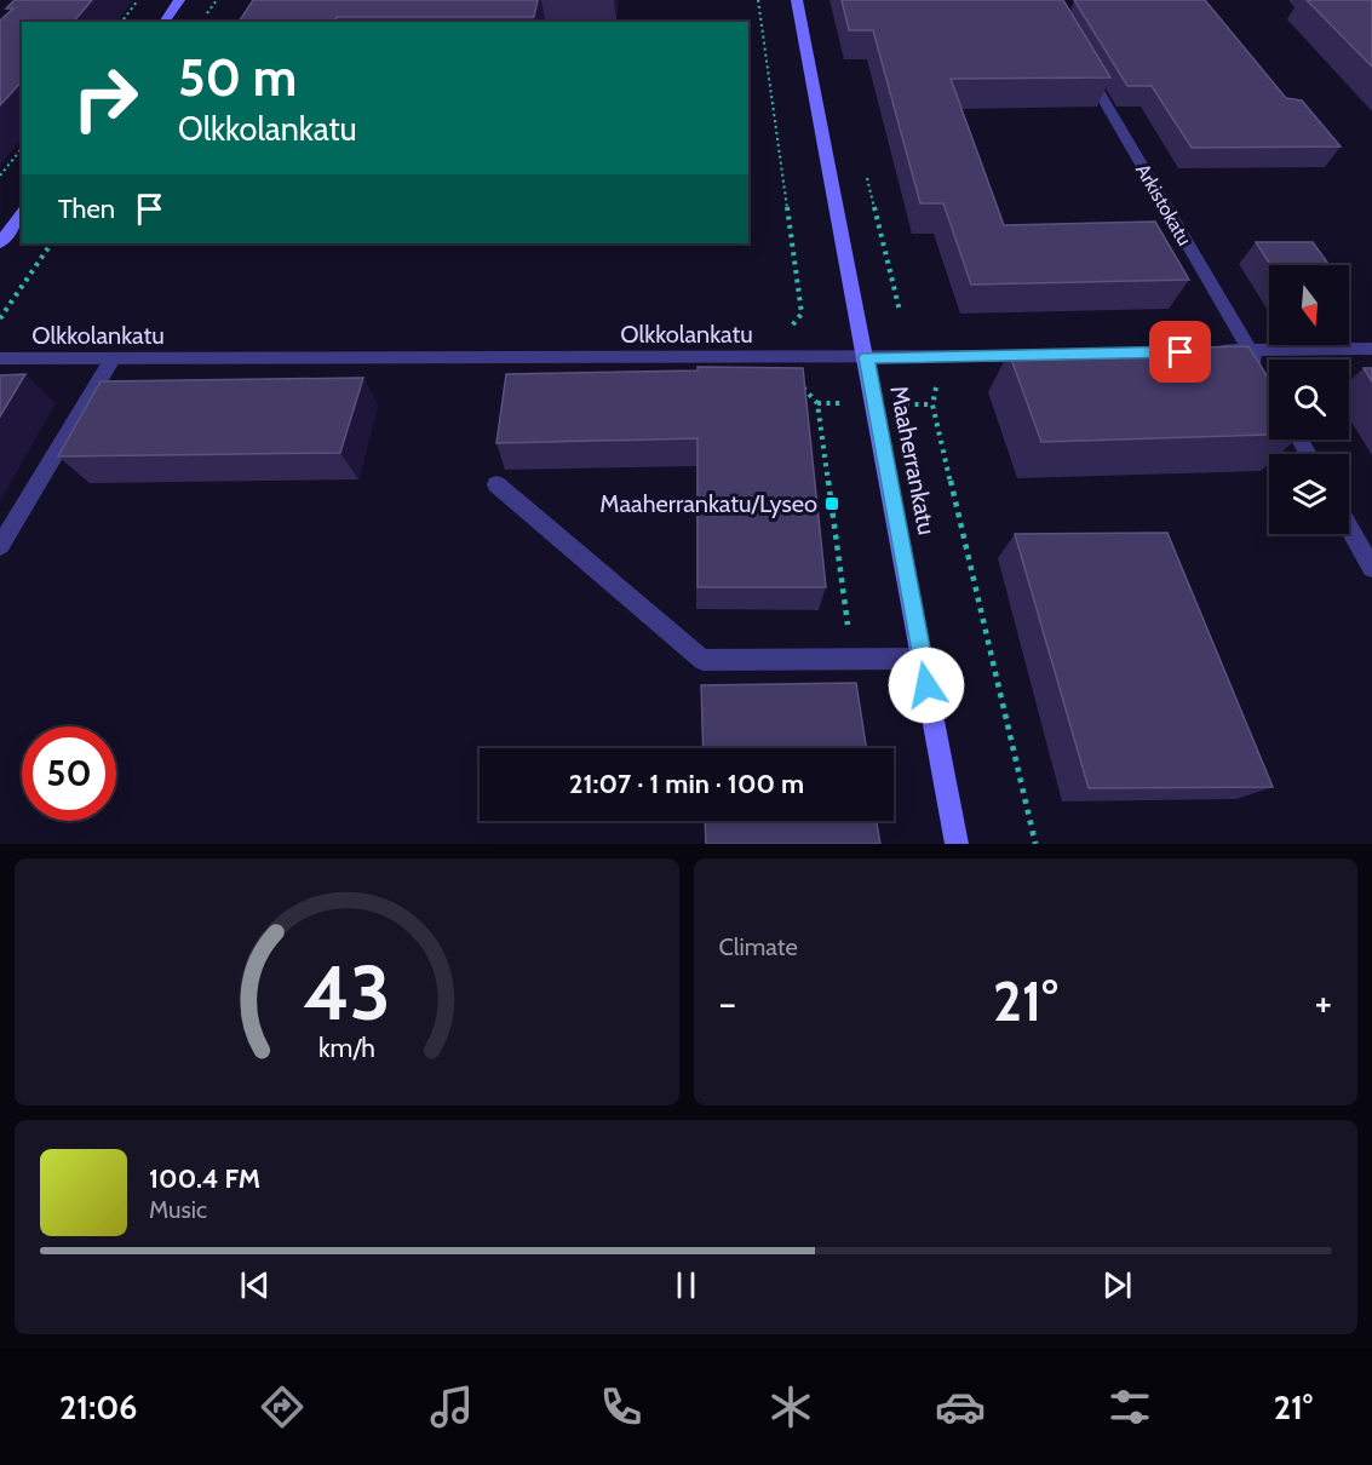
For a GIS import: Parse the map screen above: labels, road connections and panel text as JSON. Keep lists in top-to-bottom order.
{
  "streets": {
    "main road": ["Maaherrankatu"],
    "street": ["Arkistokatu", "Olkkolankatu"]
  },
  "crossings": [
    ["Olkkolankatu", "Maaherrankatu"]
  ],
  "places": {
    "transit": ["Maaherrankatu/Lyseo"]
  },
  "north": "bottom",
  "page": {
    "turn": ["50 m", "Olkkolankatu"],
    "then": "Then",
    "limit": "50",
    "trip": "21:07 · 1 min · 100 m",
    "tile": "Climate",
    "heat": ["−", "21°", "+"],
    "song": ["100.4 FM", "Music"],
    "tabs": ["21:06", "21°"],
    "gauge": ["43", "km/h"]
  }
}
